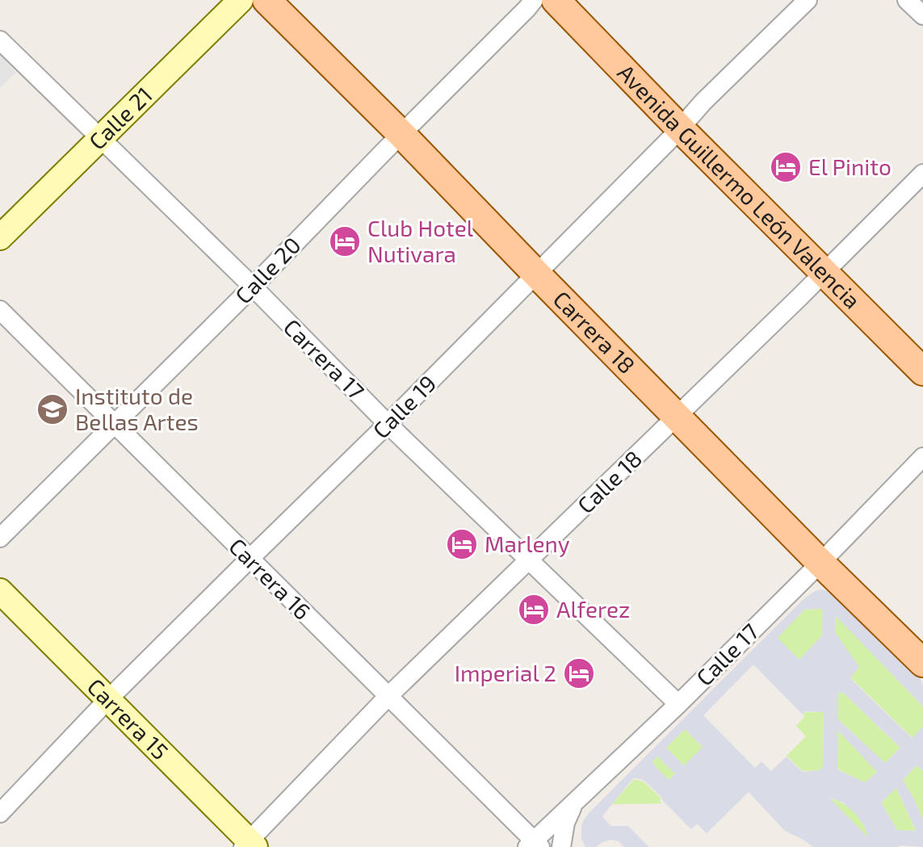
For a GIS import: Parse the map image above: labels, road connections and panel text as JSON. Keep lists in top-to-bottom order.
{
  "streets": {
    "main road": ["Avenida Guillermo León Valencia", "Carrera 18"],
    "street": [
      "Calle 21",
      "Calle 20",
      "Carrera 17",
      "Calle 19",
      "Calle 18",
      "Carrera 16",
      "Calle 17",
      "Carrera 15"
    ]
  },
  "crossings": [
    ["Calle 21", "Carrera 17"],
    ["Avenida Guillermo León Valencia", "Calle 19"],
    ["Avenida Guillermo León Valencia", "Calle 18"],
    ["Calle 20", "Carrera 18"],
    ["Calle 20", "Carrera 17"],
    ["Calle 20", "Carrera 16"],
    ["Carrera 18", "Calle 19"],
    ["Carrera 18", "Calle 18"],
    ["Carrera 18", "Calle 17"],
    ["Carrera 17", "Calle 19"],
    ["Carrera 17", "Calle 18"],
    ["Carrera 17", "Calle 17"],
    ["Calle 19", "Carrera 16"],
    ["Calle 19", "Carrera 15"],
    ["Calle 18", "Carrera 16"],
    ["Calle 18", "Carrera 15"],
    ["Carrera 16", "Calle 17"]
  ],
  "places": {
    "hotel": [
      "El Pinito",
      "Club Hotel Nutivara",
      "Marleny",
      "Alferez",
      "Imperial 2"
    ],
    "school or university": ["Instituto de Bellas Artes"]
  }
}
